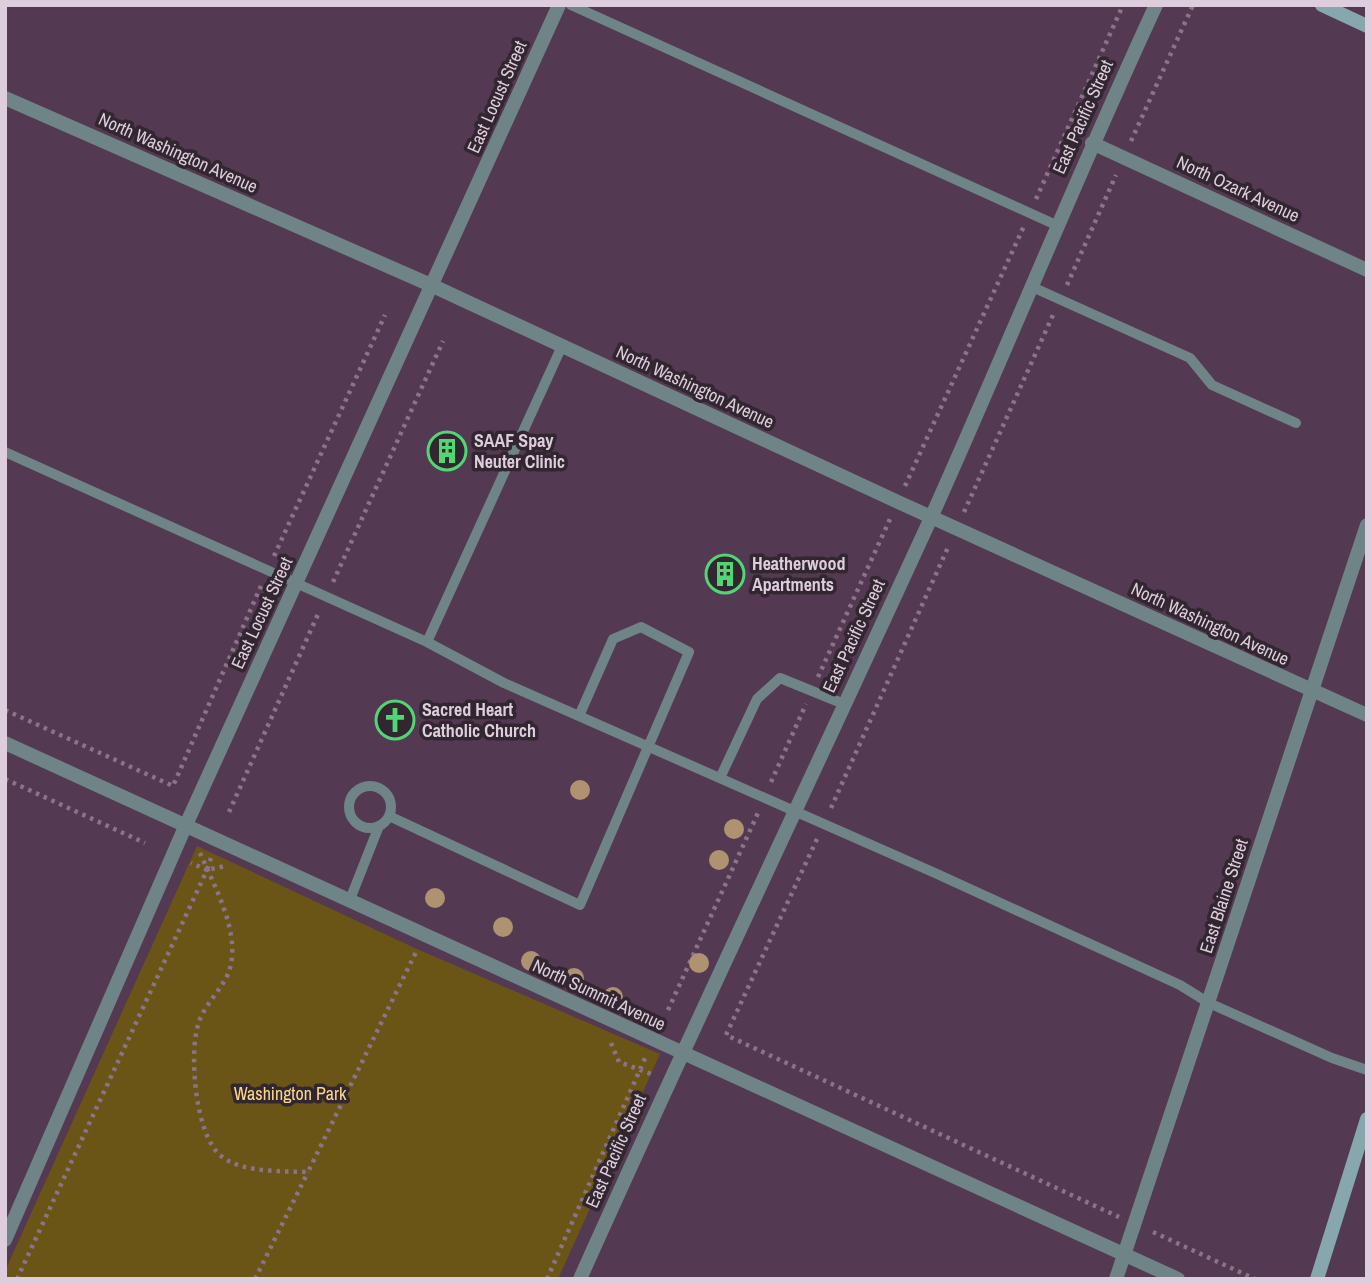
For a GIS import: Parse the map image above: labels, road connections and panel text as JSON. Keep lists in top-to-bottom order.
{
  "streets": {
    "street": [
      "East Locust Street",
      "East Pacific Street",
      "North Washington Avenue",
      "North Ozark Avenue",
      "East Blaine Street",
      "North Summit Avenue"
    ]
  },
  "crossings": [
    ["East Locust Street", "North Washington Avenue"],
    ["East Locust Street", "North Summit Avenue"],
    ["East Pacific Street", "North Washington Avenue"],
    ["East Pacific Street", "North Ozark Avenue"],
    ["East Pacific Street", "North Summit Avenue"],
    ["North Washington Avenue", "East Blaine Street"],
    ["East Blaine Street", "North Summit Avenue"]
  ],
  "parks": ["Washington Park"],
  "places": {
    "building": ["SAAF Spay Neuter Clinic", "Heatherwood Apartments"],
    "church": ["Sacred Heart Catholic Church"]
  }
}
